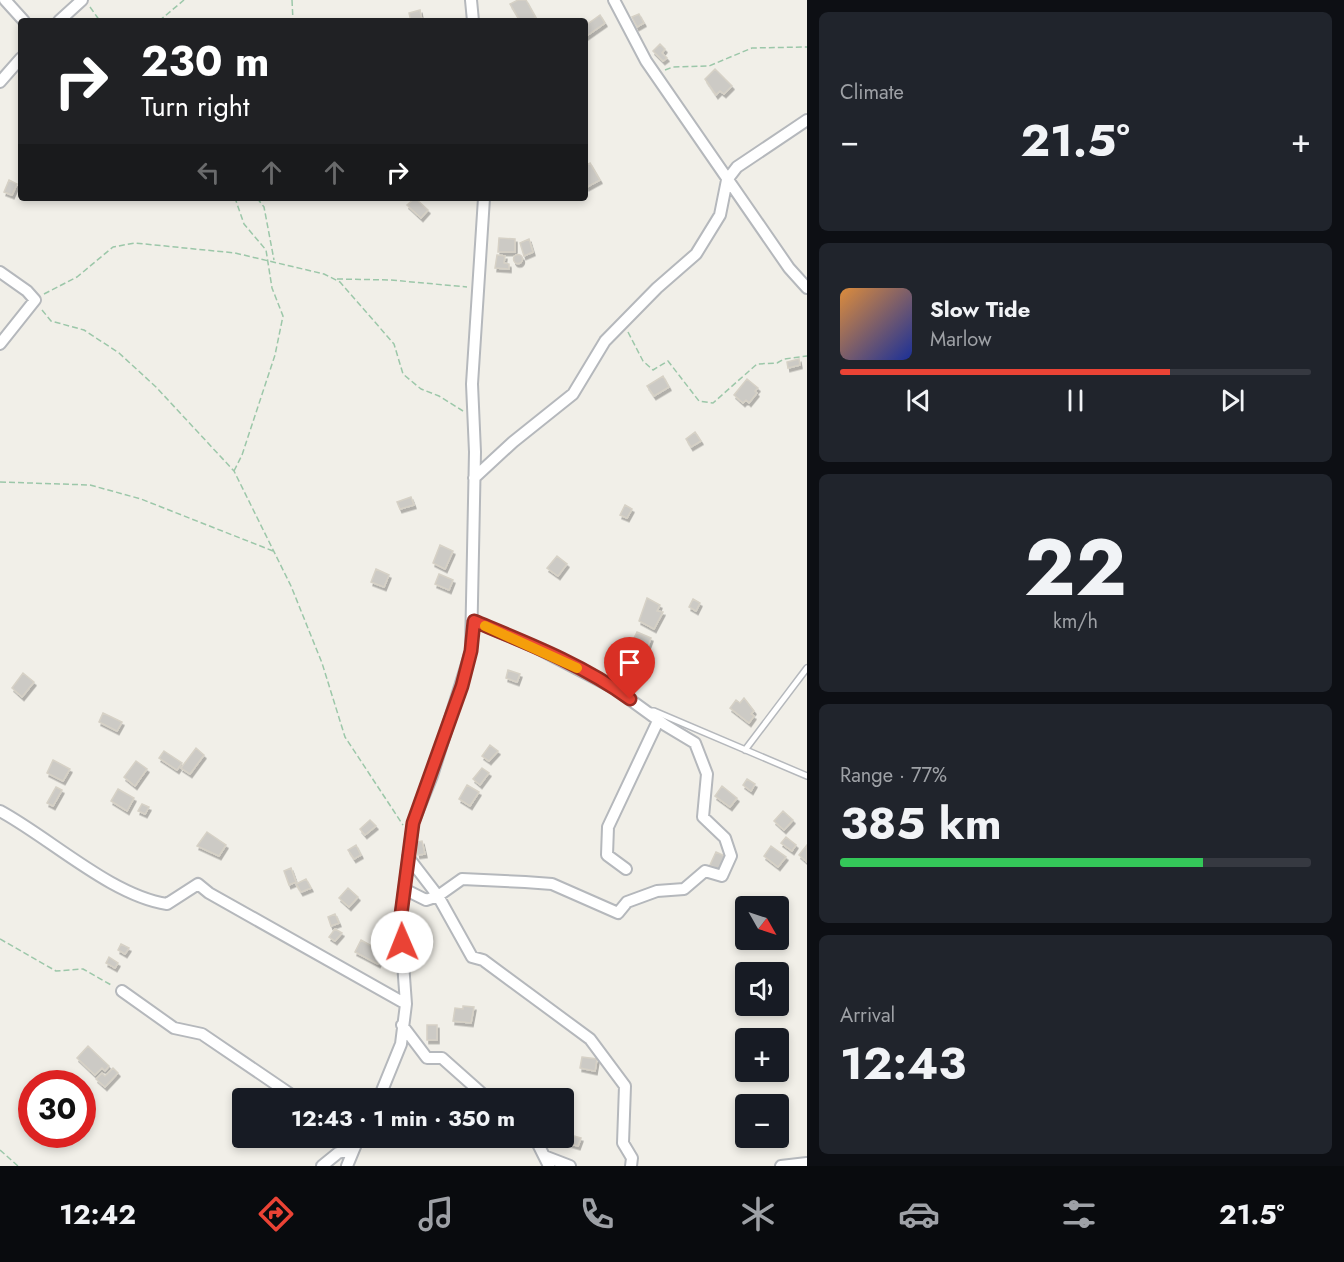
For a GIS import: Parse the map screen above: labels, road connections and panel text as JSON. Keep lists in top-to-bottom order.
{
  "north": "bottom right",
  "page": {
    "tile": [
      "Climate",
      ["22", "km/h"],
      ["Range · 77%", "385 km"],
      ["Arrival", "12:43"]
    ],
    "turn": ["230 m", "Turn right"],
    "heat": ["−", "21.5°", "+"],
    "song": ["Slow Tide", "Marlow"],
    "map_buttons": ["+", "−"],
    "limit": "30",
    "trip": "12:43 · 1 min · 350 m",
    "tabs": ["12:42", "21.5°"]
  }
}
